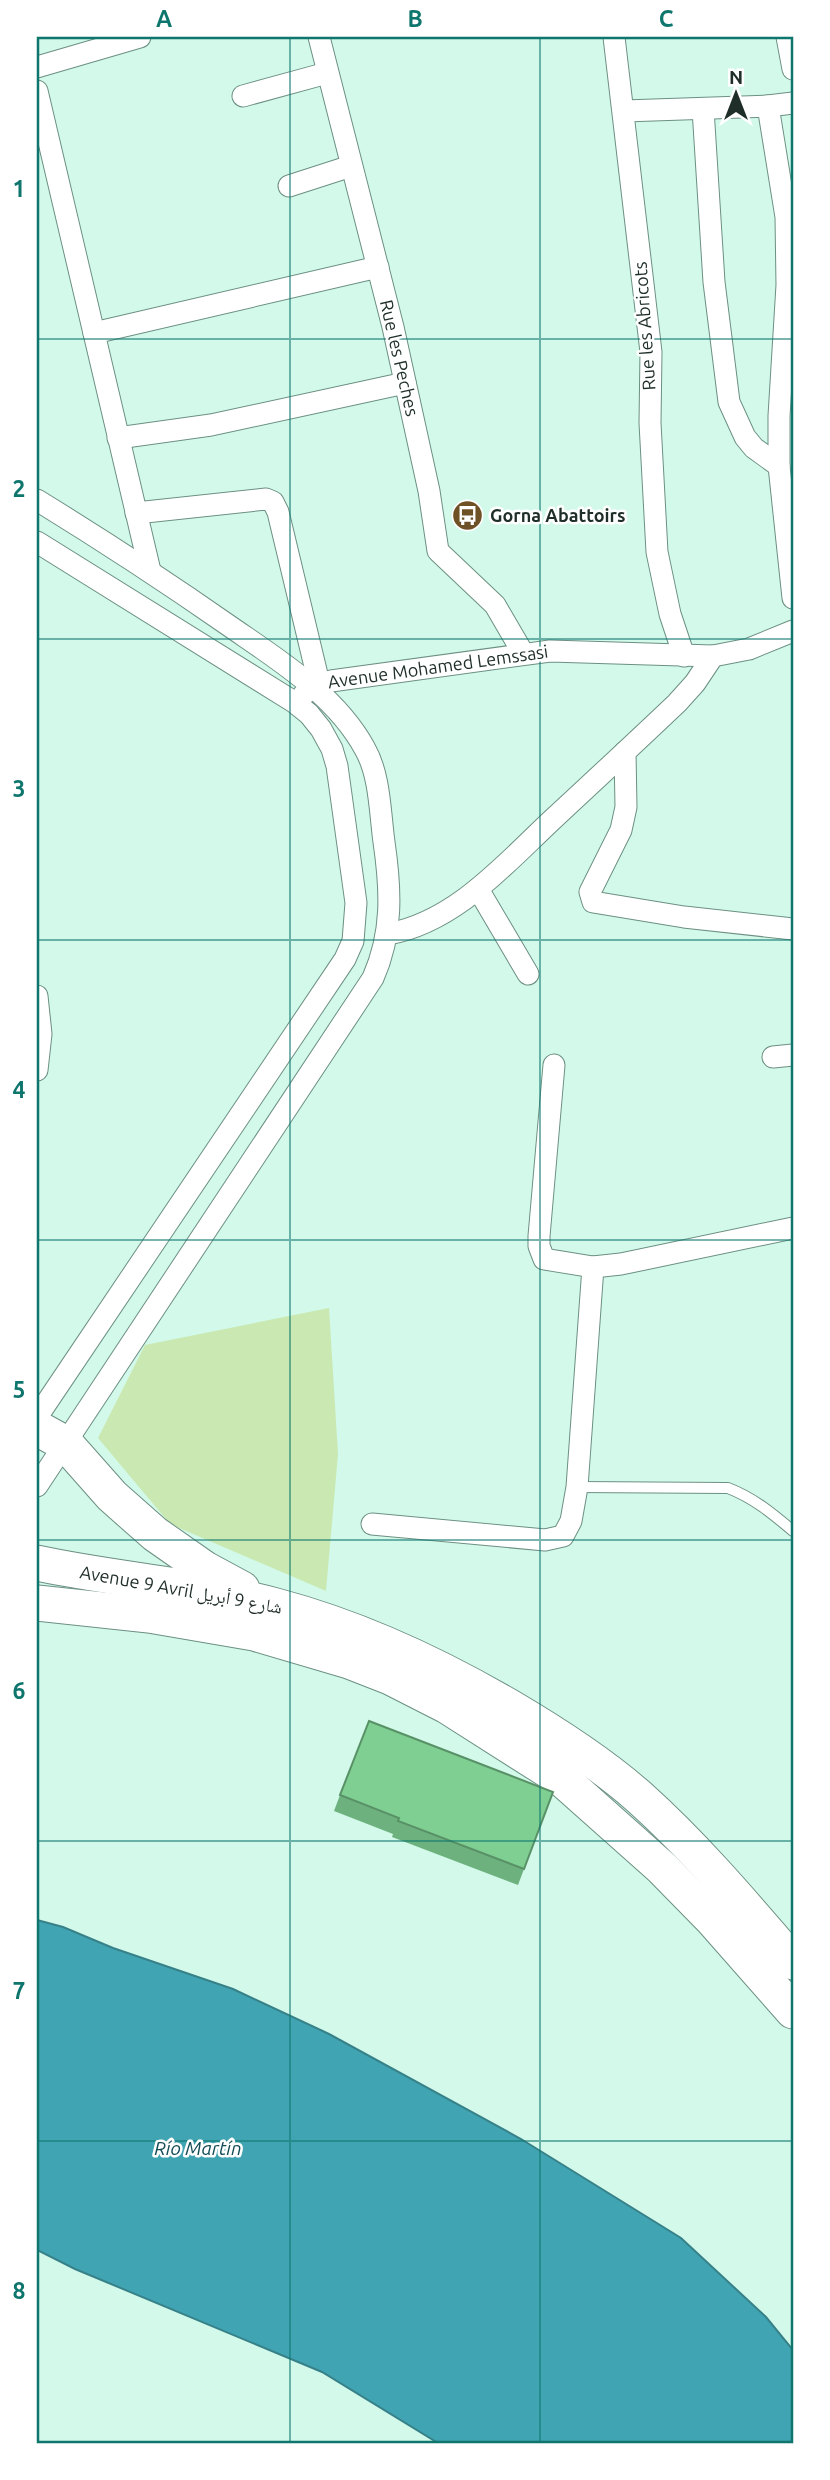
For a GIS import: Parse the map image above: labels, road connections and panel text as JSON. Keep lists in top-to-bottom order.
{
  "streets": {
    "highway": ["Avenue 9 Avril شارع 9 أبريل"],
    "street": ["Rue les Abricots", "Rue les Peches", "Avenue Mohamed Lemssasi"]
  },
  "crossings": [
    ["Rue les Abricots", "Avenue Mohamed Lemssasi"],
    ["Rue les Peches", "Avenue Mohamed Lemssasi"]
  ],
  "water": ["Río Martín"],
  "places": {
    "bus stop": ["Gorna Abattoirs"]
  },
  "north": "top",
  "grid": {
    "columns": ["A", "B", "C"],
    "rows": [
      "1",
      "2",
      "3",
      "4",
      "5",
      "6",
      "7",
      "8"
    ]
  }
}
